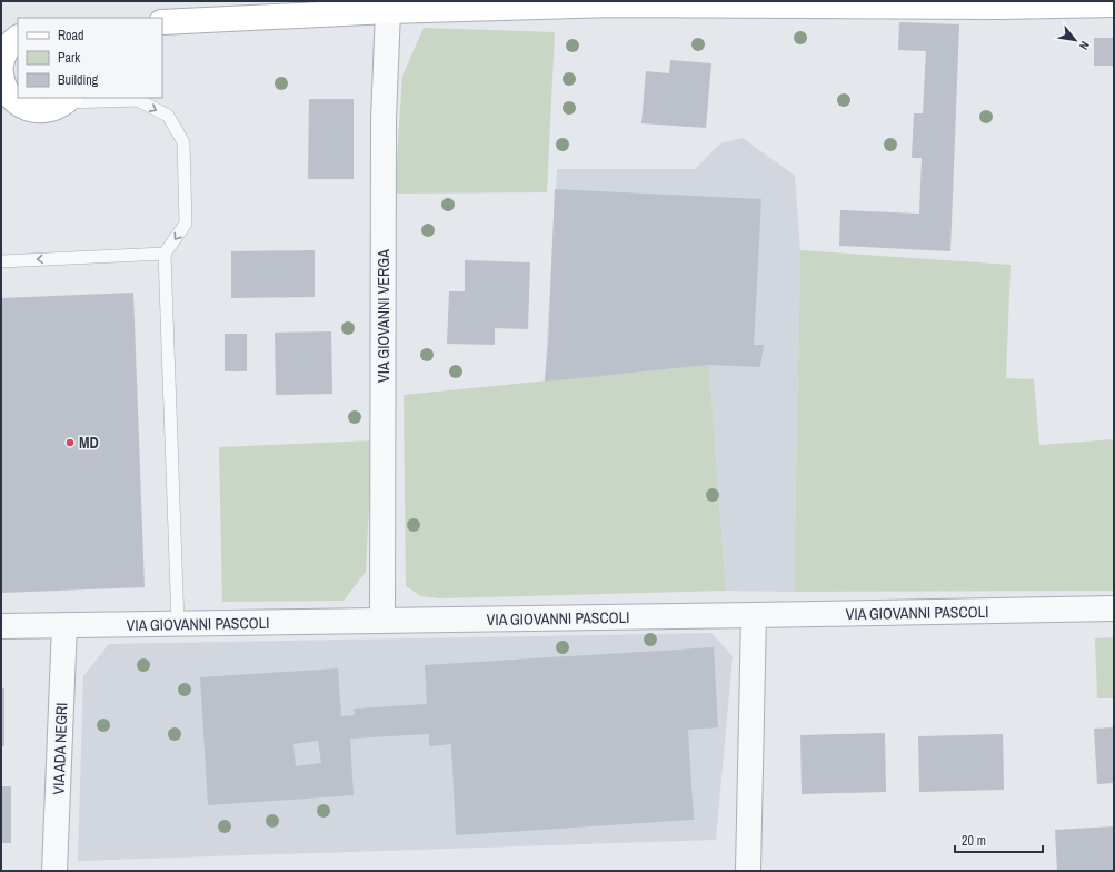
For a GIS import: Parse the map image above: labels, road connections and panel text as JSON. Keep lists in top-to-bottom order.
{
  "streets": {
    "street": ["VIA GIOVANNI VERGA", "VIA GIOVANNI PASCOLI", "VIA ADA NEGRI"]
  },
  "crossings": [
    ["VIA GIOVANNI VERGA", "VIA GIOVANNI PASCOLI"],
    ["VIA GIOVANNI PASCOLI", "VIA ADA NEGRI"]
  ],
  "places": ["MD"],
  "legend": ["Road", "Park", "Building"],
  "scale_bar": "20 m",
  "north": "bottom right"
}
